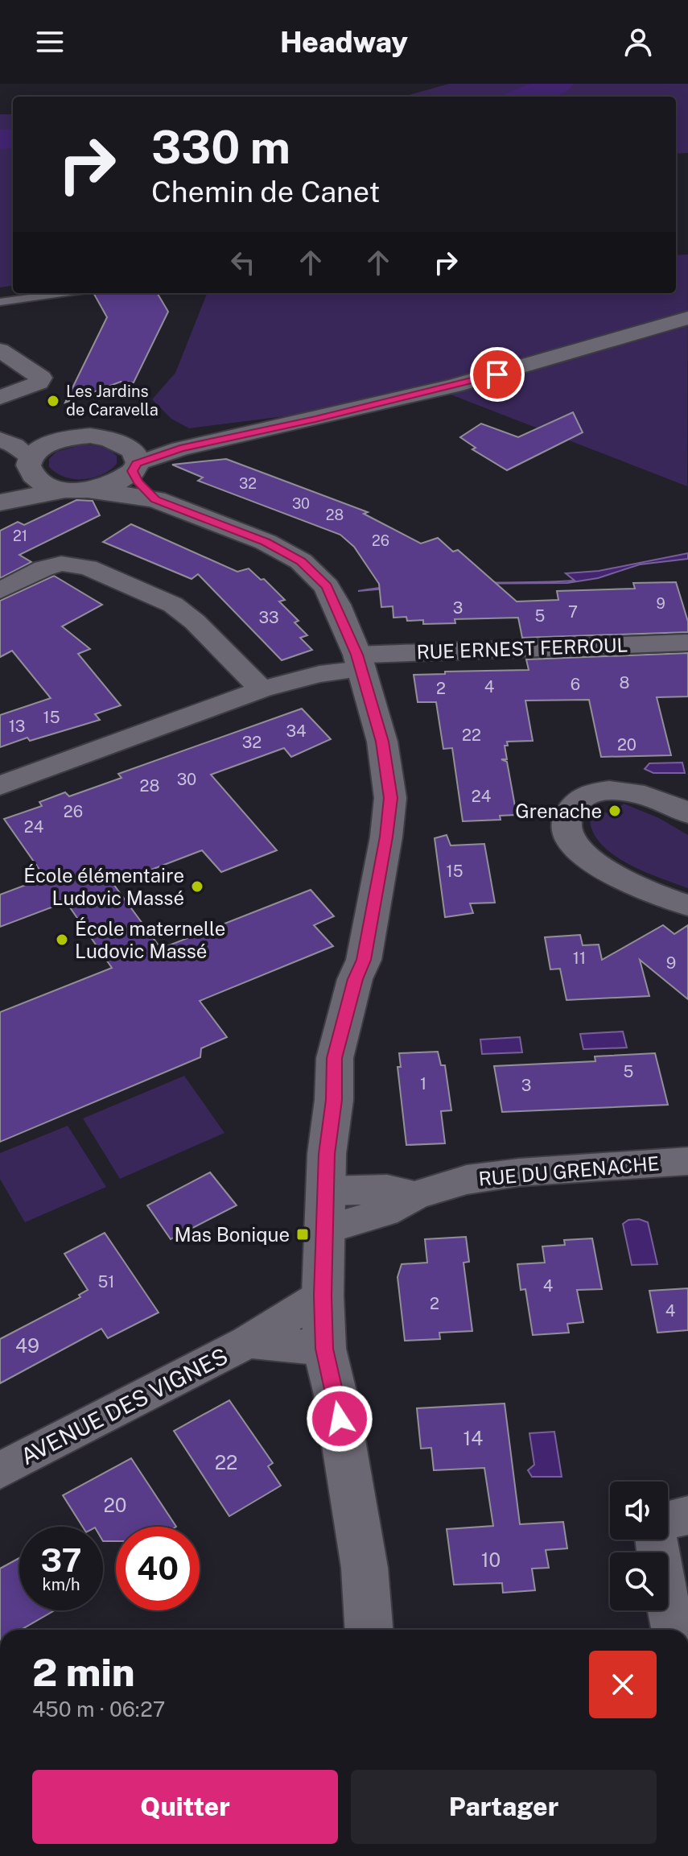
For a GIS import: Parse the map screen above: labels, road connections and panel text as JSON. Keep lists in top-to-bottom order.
{
  "streets": {
    "street": ["RUE ERNEST FERROUL", "RUE DU GRENACHE", "AVENUE DES VIGNES"]
  },
  "places": {
    "other": [
      "Les Jardins de Caravella",
      "Grenache",
      "École élémentaire Ludovic Massé",
      "École maternelle Ludovic Massé"
    ],
    "transit": ["Mas Bonique"]
  },
  "house_numbers": [
    "32",
    "30",
    "28",
    "21",
    "26",
    "9",
    "3",
    "7",
    "5",
    "33",
    "8",
    "6",
    "4",
    "2",
    "15",
    "13",
    "34",
    "22",
    "32",
    "20",
    "30",
    "28",
    "24",
    "26",
    "24",
    "15",
    "11",
    "9",
    "5",
    "1",
    "3",
    "51",
    "4",
    "2",
    "4",
    "49",
    "14",
    "22",
    "20",
    "10"
  ],
  "page": {
    "header": "Headway",
    "turn": ["330 m", "Chemin de Canet"],
    "speed": "37 km/h",
    "limit": "40",
    "heading": ["2 min", "450 m · 06:27"],
    "buttons": ["Quitter", "Partager"]
  }
}
